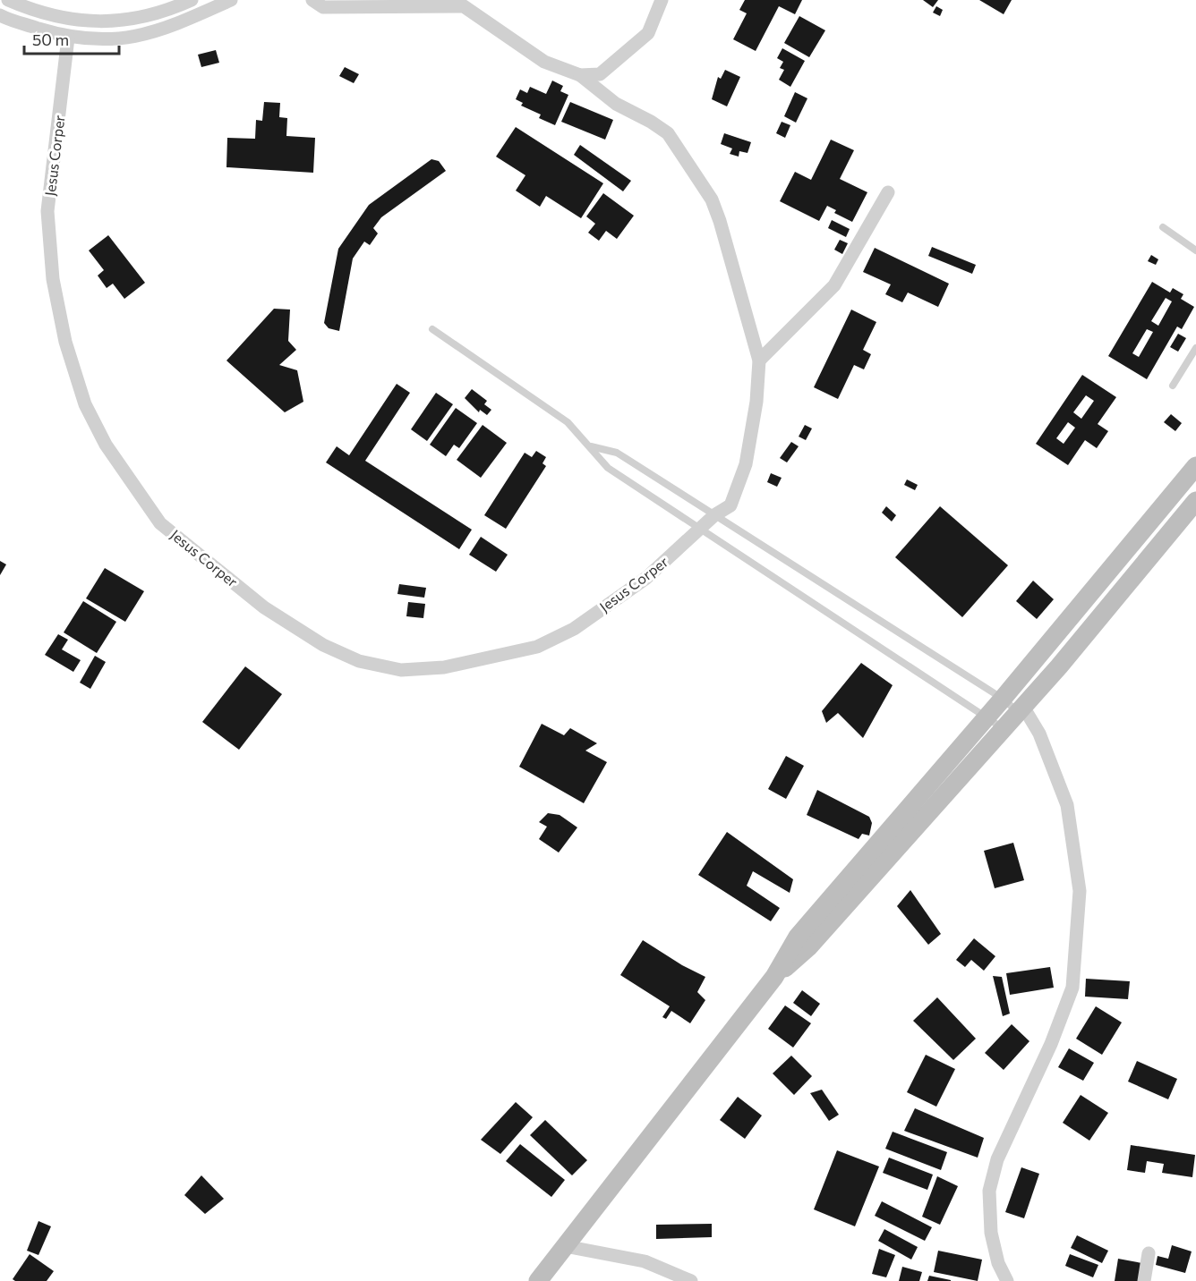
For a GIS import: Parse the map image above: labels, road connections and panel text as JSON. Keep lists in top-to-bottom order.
{
  "streets": {
    "street": ["Jesus Corper"]
  },
  "scale_bar": "50 m"
}
